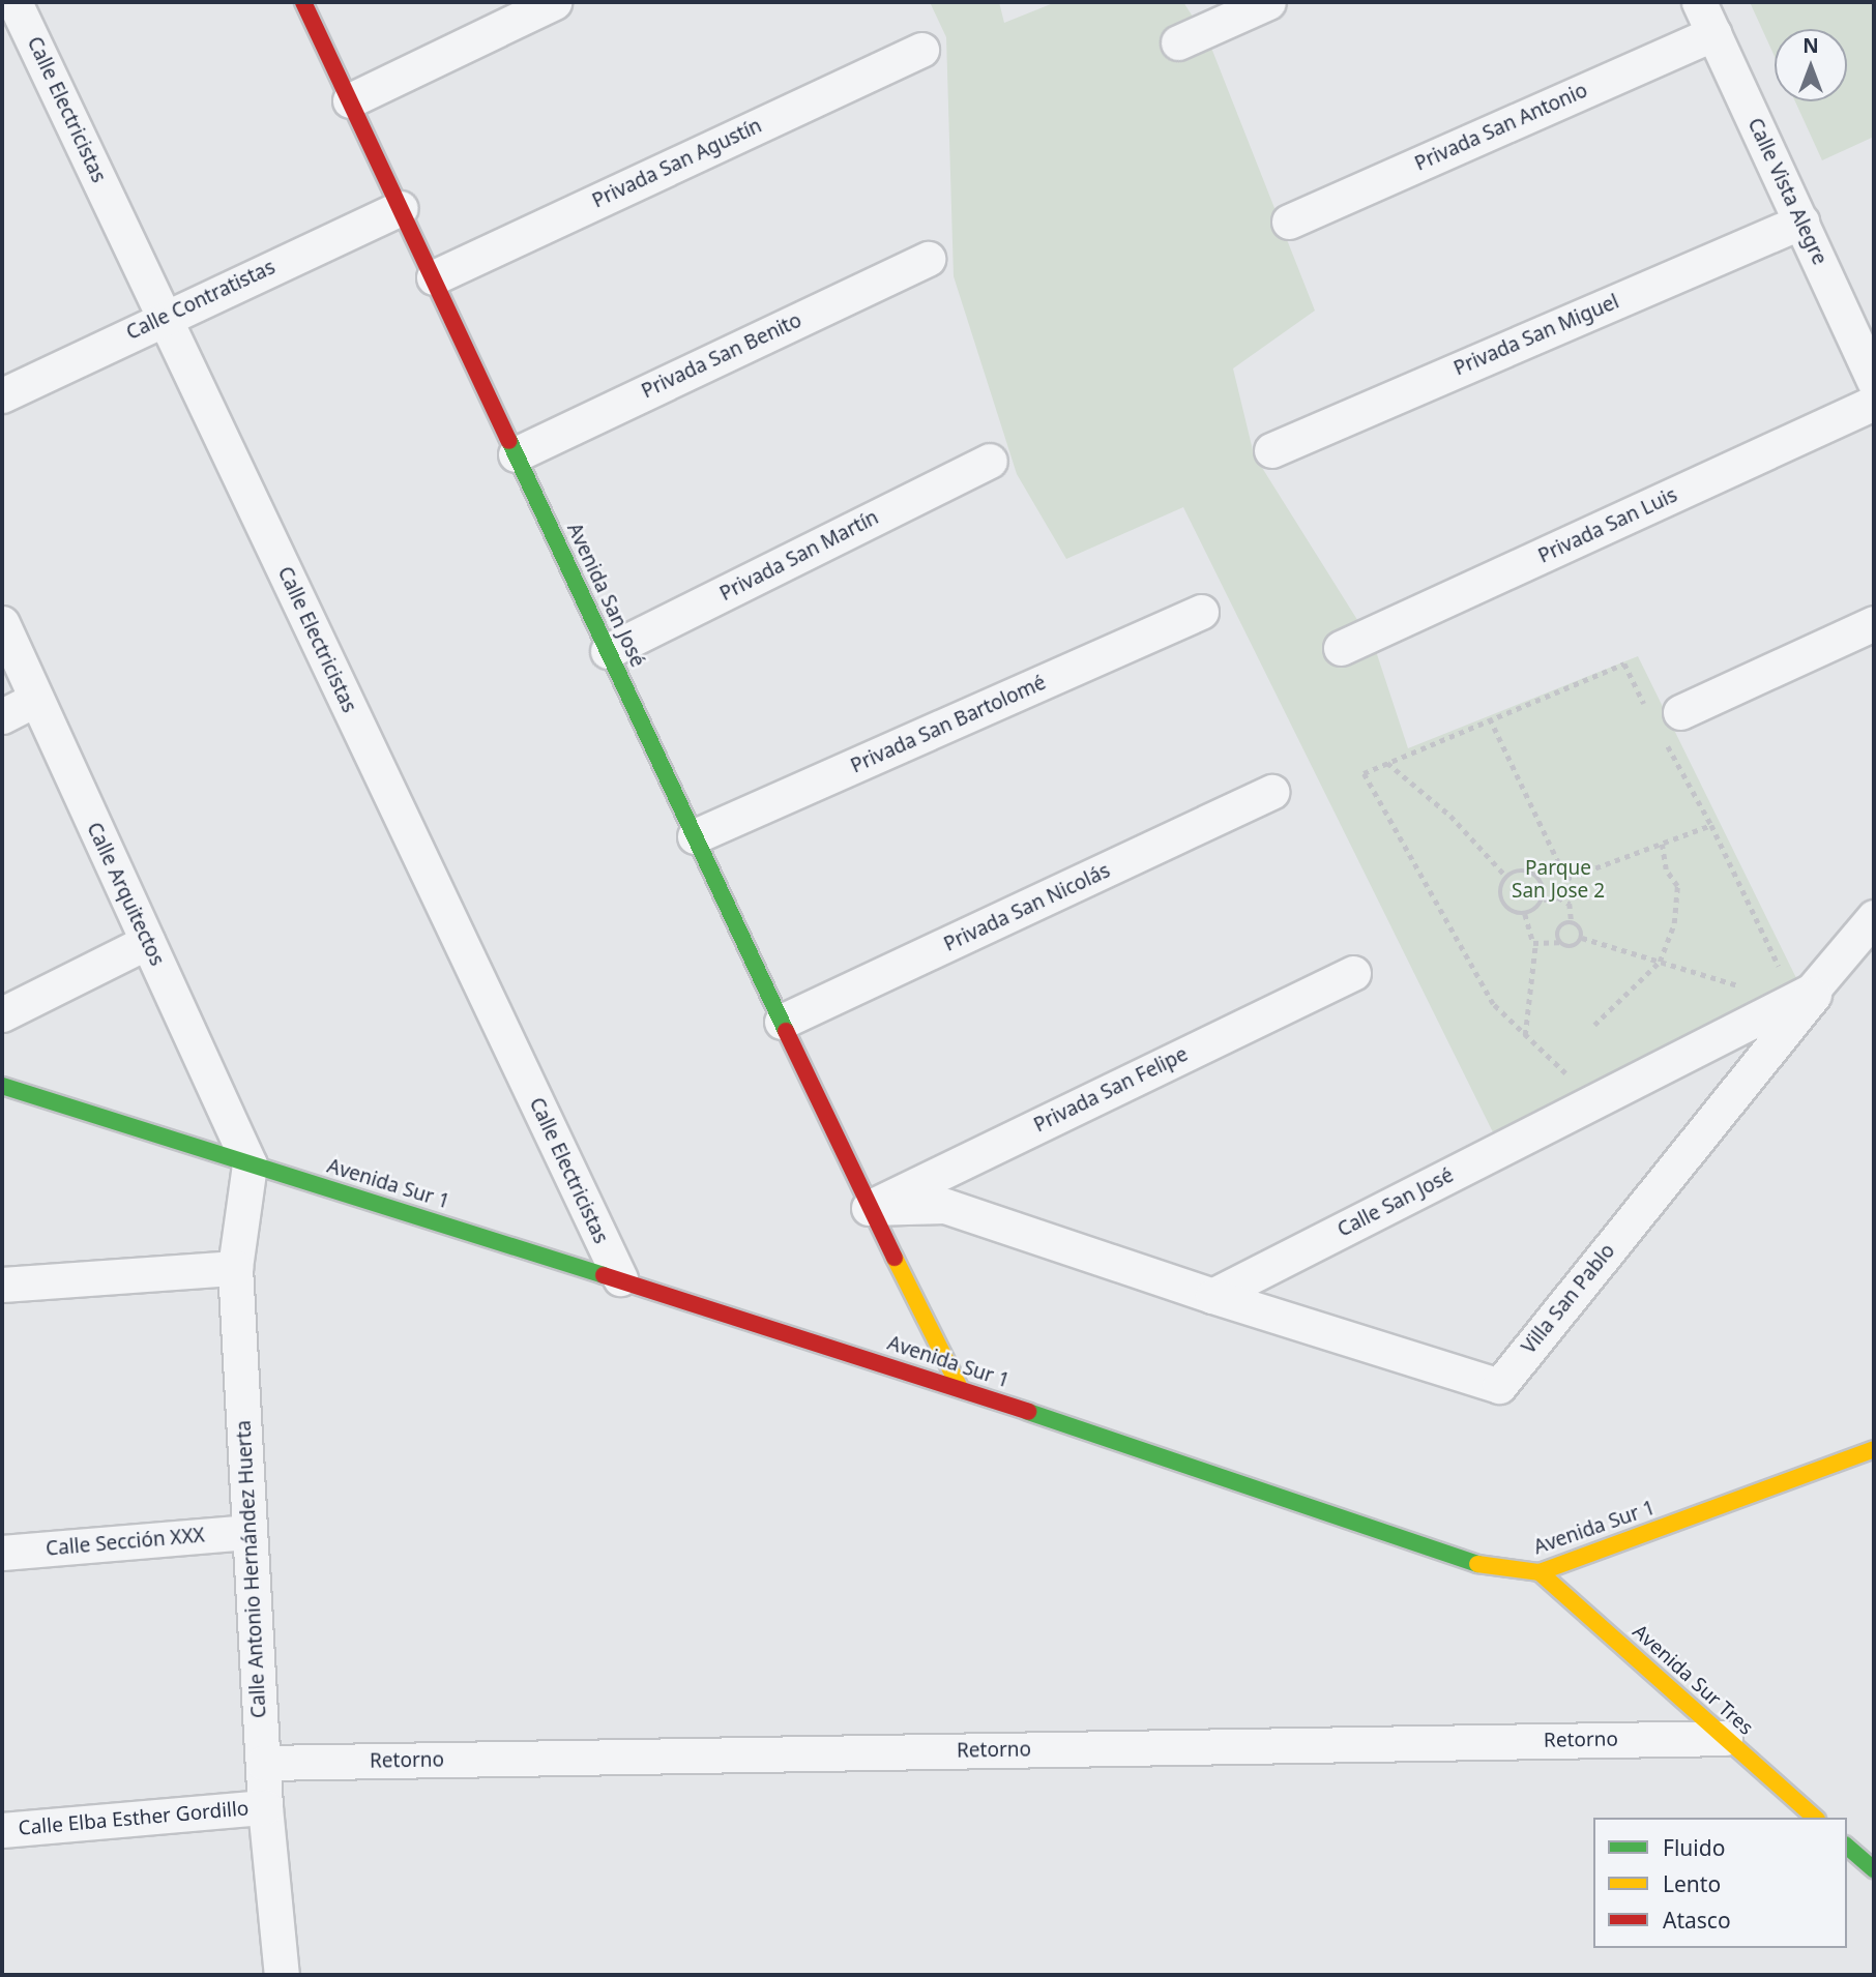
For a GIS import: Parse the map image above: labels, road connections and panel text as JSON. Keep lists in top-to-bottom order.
{
  "streets": {
    "street": [
      "Calle Electricistas",
      "Privada San Antonio",
      "Privada San Agustín",
      "Calle Vista Alegre",
      "Calle Contratistas",
      "Privada San Miguel",
      "Privada San Benito",
      "Privada San Luis",
      "Privada San Martín",
      "Avenida San José",
      "Privada San Bartolomé",
      "Calle Arquitectos",
      "Privada San Nicolás",
      "Privada San Felipe",
      "Avenida Sur 1",
      "Calle San José",
      "Villa San Pablo",
      "Calle Sección XXX",
      "Calle Antonio Hernández Huerta",
      "Avenida Sur Tres",
      "Retorno",
      "Calle Elba Esther Gordillo"
    ]
  },
  "crossings": [
    ["Calle Electricistas", "Calle Contratistas"],
    ["Calle Electricistas", "Avenida Sur 1"],
    ["Privada San Antonio", "Calle Vista Alegre"],
    ["Privada San Agustín", "Avenida San José"],
    ["Calle Vista Alegre", "Privada San Miguel"],
    ["Calle Contratistas", "Avenida San José"],
    ["Privada San Benito", "Avenida San José"],
    ["Privada San Martín", "Avenida San José"],
    ["Avenida San José", "Privada San Bartolomé"],
    ["Avenida San José", "Privada San Nicolás"],
    ["Avenida San José", "Privada San Felipe"],
    ["Avenida San José", "Avenida Sur 1"],
    ["Calle Arquitectos", "Avenida Sur 1"],
    ["Calle Arquitectos", "Calle Antonio Hernández Huerta"],
    ["Avenida Sur 1", "Calle Antonio Hernández Huerta"],
    ["Avenida Sur 1", "Avenida Sur Tres"],
    ["Calle San José", "Villa San Pablo"],
    ["Calle Sección XXX", "Calle Antonio Hernández Huerta"],
    ["Calle Antonio Hernández Huerta", "Retorno"],
    ["Calle Antonio Hernández Huerta", "Calle Elba Esther Gordillo"],
    ["Avenida Sur Tres", "Retorno"]
  ],
  "parks": ["Parque San Jose 2"],
  "legend": ["Fluido", "Lento", "Atasco"],
  "north": "top"
}
